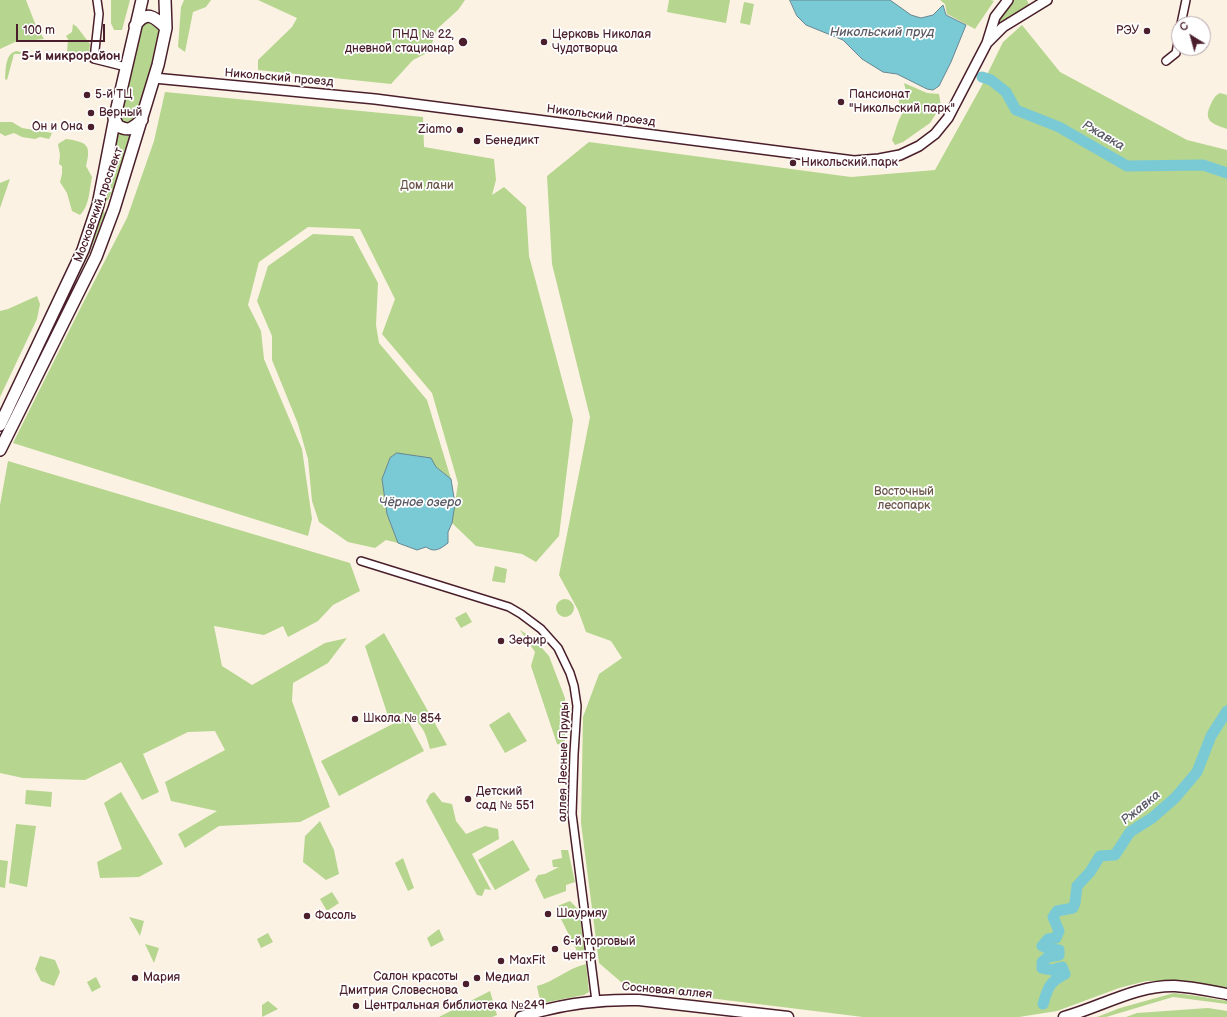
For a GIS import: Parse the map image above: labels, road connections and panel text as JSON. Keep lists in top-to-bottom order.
{
  "streets": {
    "main road": ["Московский проспект", "Сосновая аллея"],
    "street": ["Никольский проезд", "аллея Лесные Пруды"]
  },
  "crossings": [
    ["Никольский проезд", "Московский проспект"],
    ["аллея Лесные Пруды", "Сосновая аллея"]
  ],
  "districts": ["5-й микрорайон"],
  "water": ["Никольский пруд", "Ржавка", "Чёрное озеро"],
  "parks": ["Дом лани", "Восточный лесопарк"],
  "places": [
    "РЭУ",
    "ПНД № 22, дневной стационар",
    "Церковь Николая Чудотворца",
    "5-й ТЦ",
    "Пансионат \"Никольский парк\"",
    "Верный",
    "Он и Она",
    "Ziamo",
    "Бенедикт",
    "Никольский парк",
    "Зефир",
    "Школа № 854",
    "Детский сад № 551",
    "Шаурмяу",
    "Фасоль",
    "6-й торговый центр",
    "MaxFit",
    "Мария",
    "Медиал",
    "Салон красоты Дмитрия Словеснова",
    "Центральная библиотека №249"
  ],
  "scale_bar": "100 m",
  "north": "top left"
}
